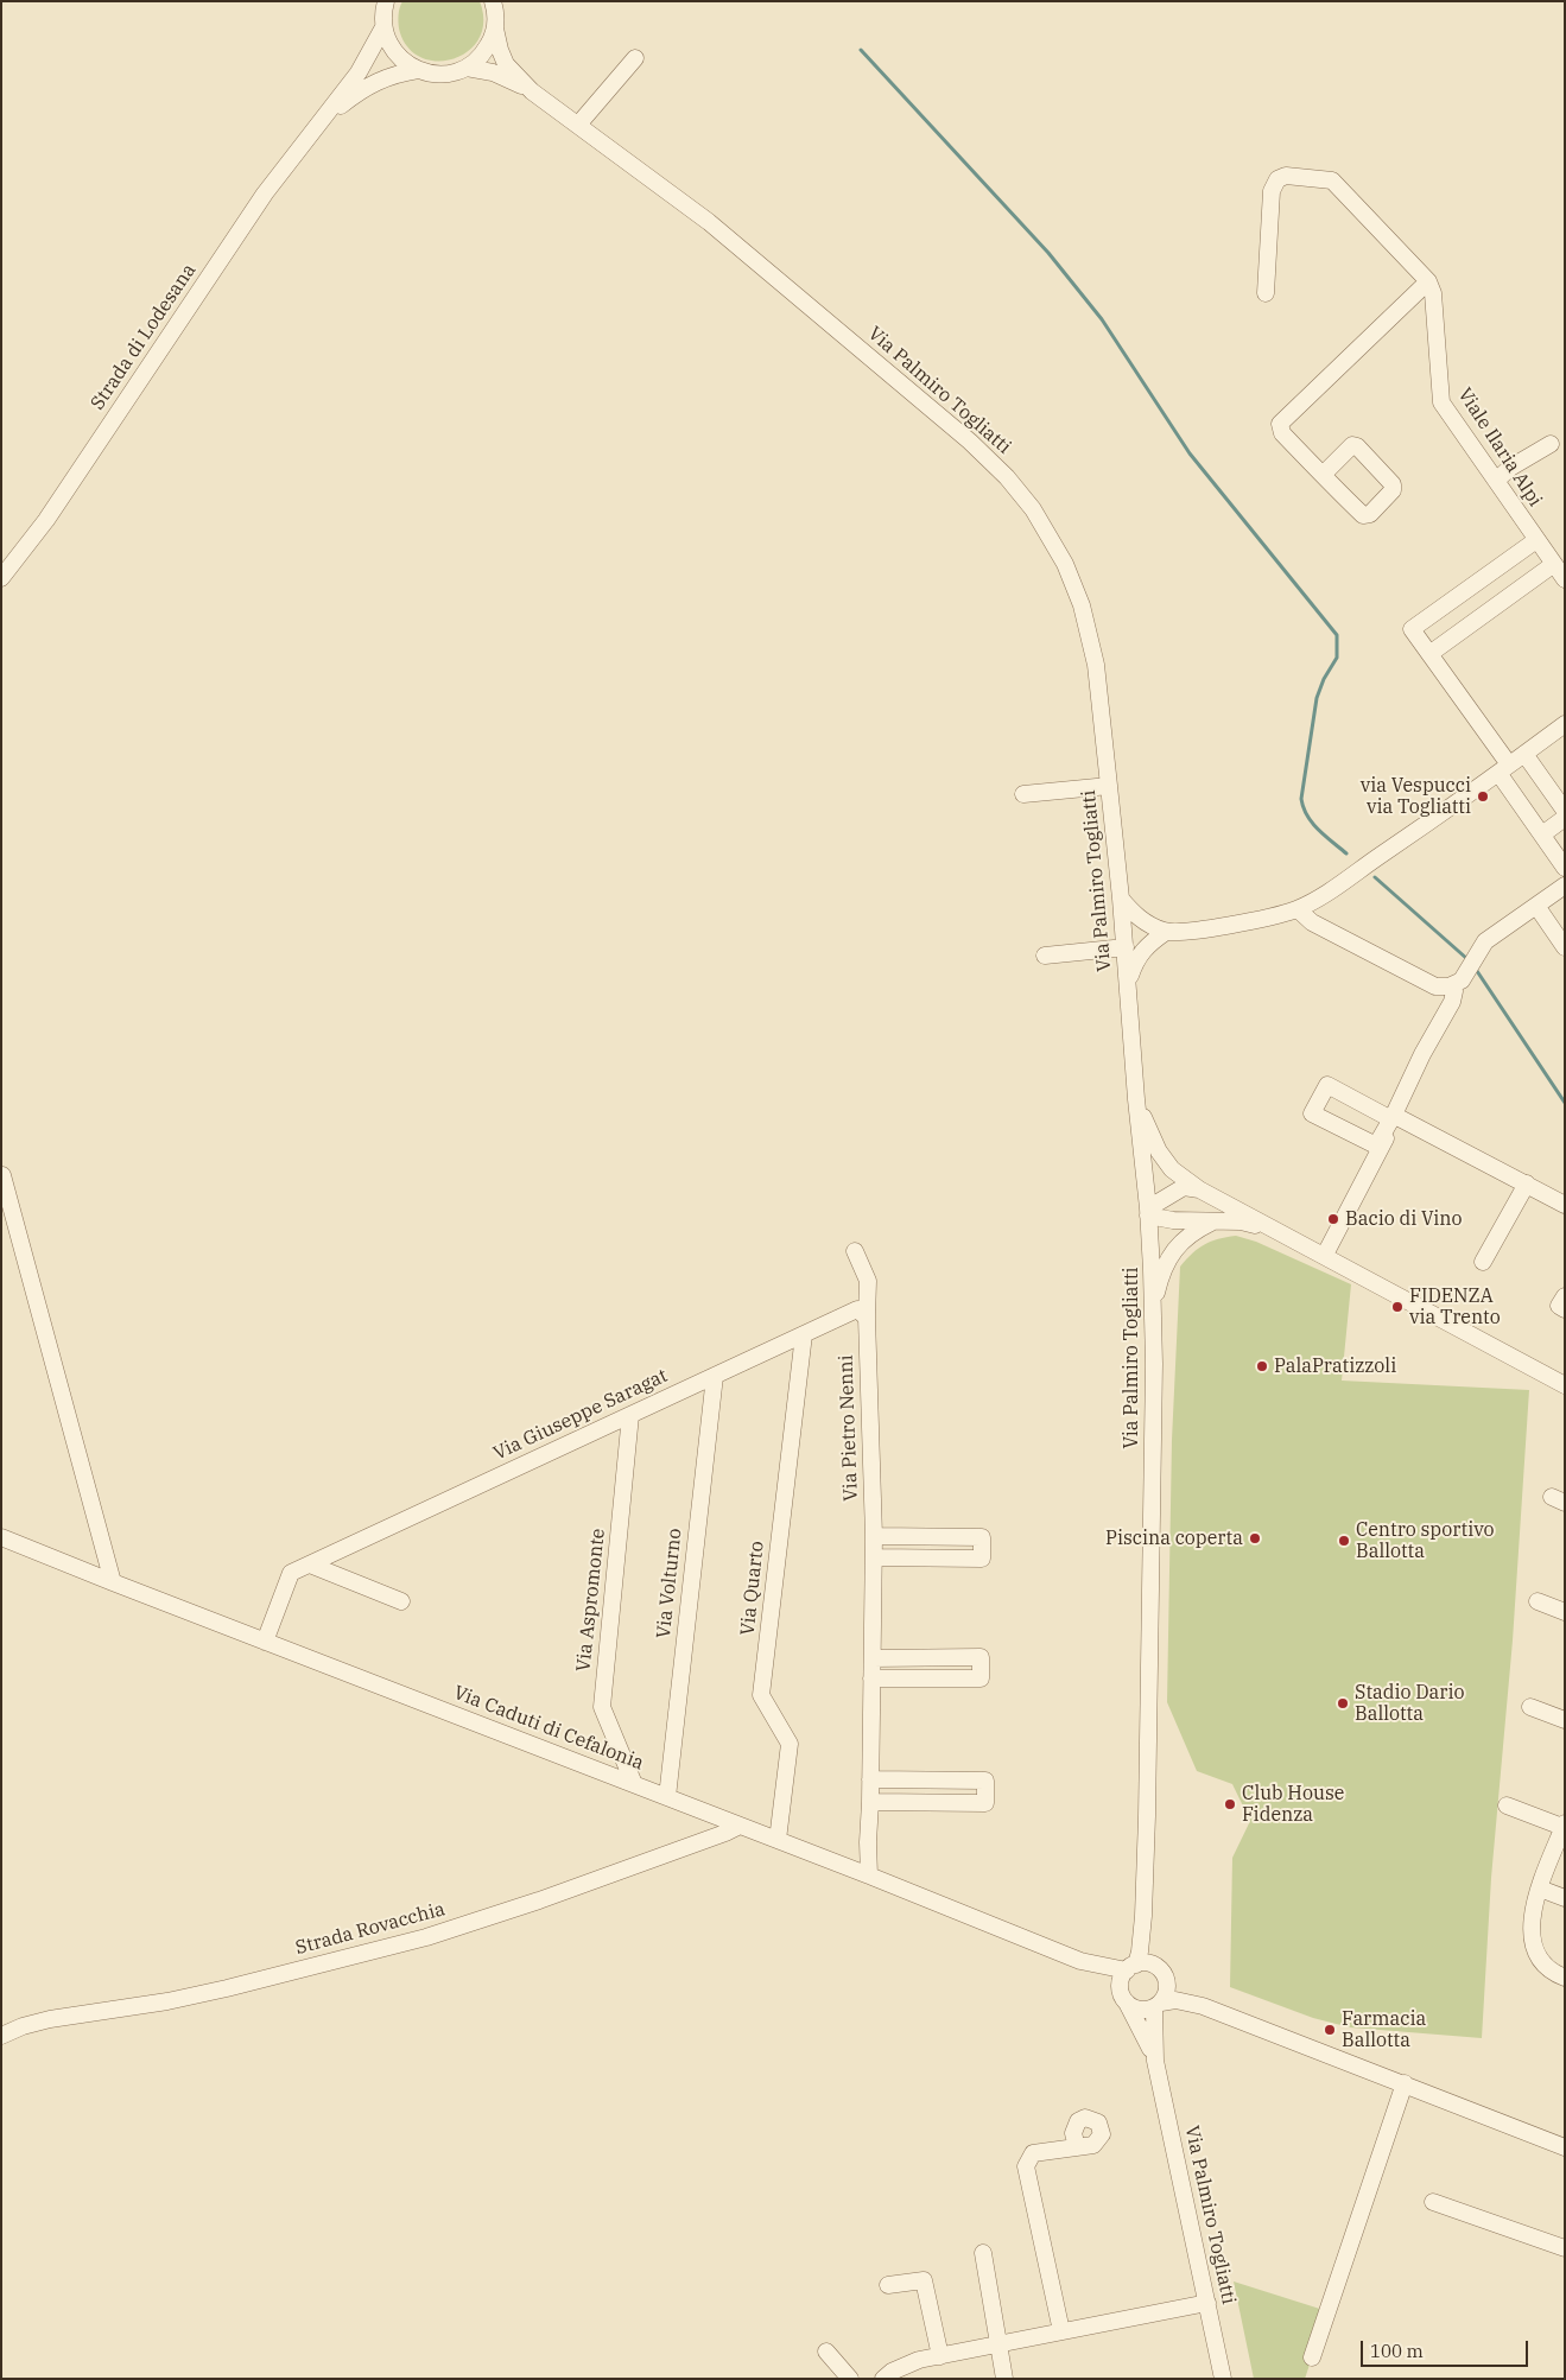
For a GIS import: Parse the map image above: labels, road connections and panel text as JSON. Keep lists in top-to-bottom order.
{
  "streets": {
    "street": [
      "Strada di Lodesana",
      "Via Palmiro Togliatti",
      "Viale Ilaria Alpi",
      "Via Giuseppe Saragat",
      "Via Pietro Nenni",
      "Via Volturno",
      "Via Quarto",
      "Via Aspromonte",
      "Via Caduti di Cefalonia",
      "Strada Rovacchia"
    ]
  },
  "crossings": [
    ["Via Palmiro Togliatti", "Via Caduti di Cefalonia"],
    ["Via Giuseppe Saragat", "Via Pietro Nenni"],
    ["Via Giuseppe Saragat", "Via Volturno"],
    ["Via Giuseppe Saragat", "Via Quarto"],
    ["Via Giuseppe Saragat", "Via Aspromonte"],
    ["Via Giuseppe Saragat", "Via Caduti di Cefalonia"],
    ["Via Pietro Nenni", "Via Caduti di Cefalonia"],
    ["Via Volturno", "Via Caduti di Cefalonia"],
    ["Via Quarto", "Via Caduti di Cefalonia"],
    ["Via Aspromonte", "Via Caduti di Cefalonia"],
    ["Via Caduti di Cefalonia", "Strada Rovacchia"]
  ],
  "places": [
    "via Vespucci via Togliatti",
    "Bacio di Vino",
    "FIDENZA via Trento",
    "PalaPratizzoli",
    "Piscina coperta",
    "Centro sportivo Ballotta",
    "Stadio Dario Ballotta",
    "Club House Fidenza",
    "Farmacia Ballotta"
  ],
  "scale_bar": "100 m"
}
